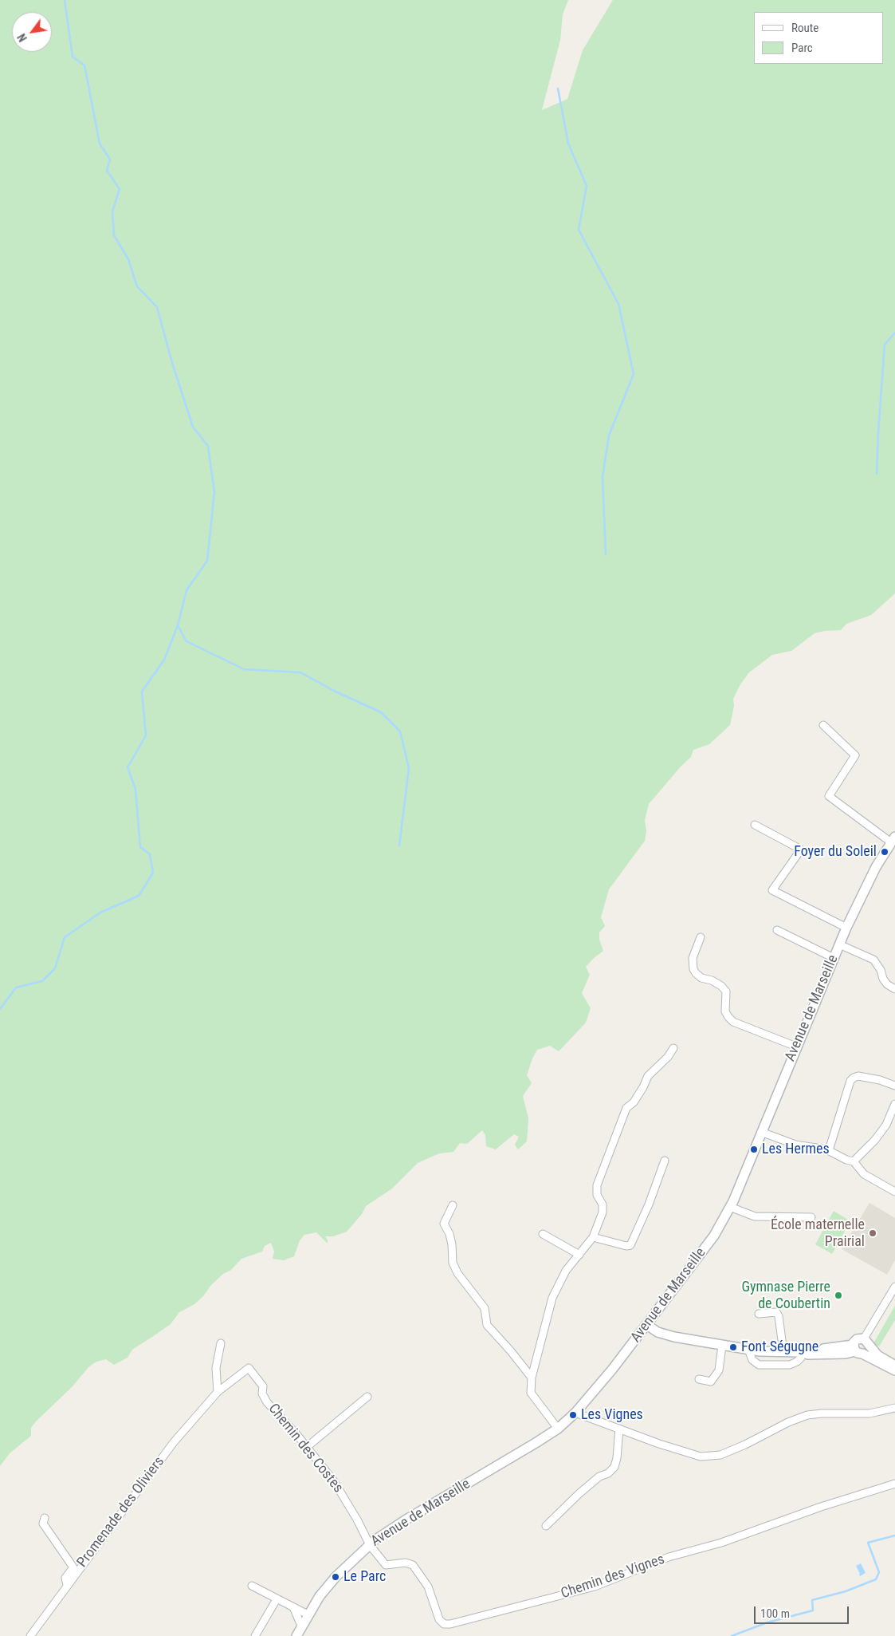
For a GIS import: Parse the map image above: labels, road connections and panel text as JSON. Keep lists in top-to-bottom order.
{
  "streets": {
    "street": [
      "Avenue de Marseille",
      "Chemin des Costes",
      "Promenade des Oliviers",
      "Chemin des Vignes"
    ]
  },
  "crossings": [
    ["Avenue de Marseille", "Chemin des Costes"],
    ["Avenue de Marseille", "Chemin des Vignes"],
    ["Chemin des Costes", "Promenade des Oliviers"],
    ["Chemin des Costes", "Chemin des Vignes"]
  ],
  "places": [
    "Foyer du Soleil",
    "Les Hermes",
    "École maternelle Prairial",
    "Gymnase Pierre de Coubertin",
    "Font Ségugne",
    "Les Vignes",
    "Le Parc"
  ],
  "legend": ["Route", "Parc"],
  "scale_bar": "100 m",
  "north": "bottom left"
}
